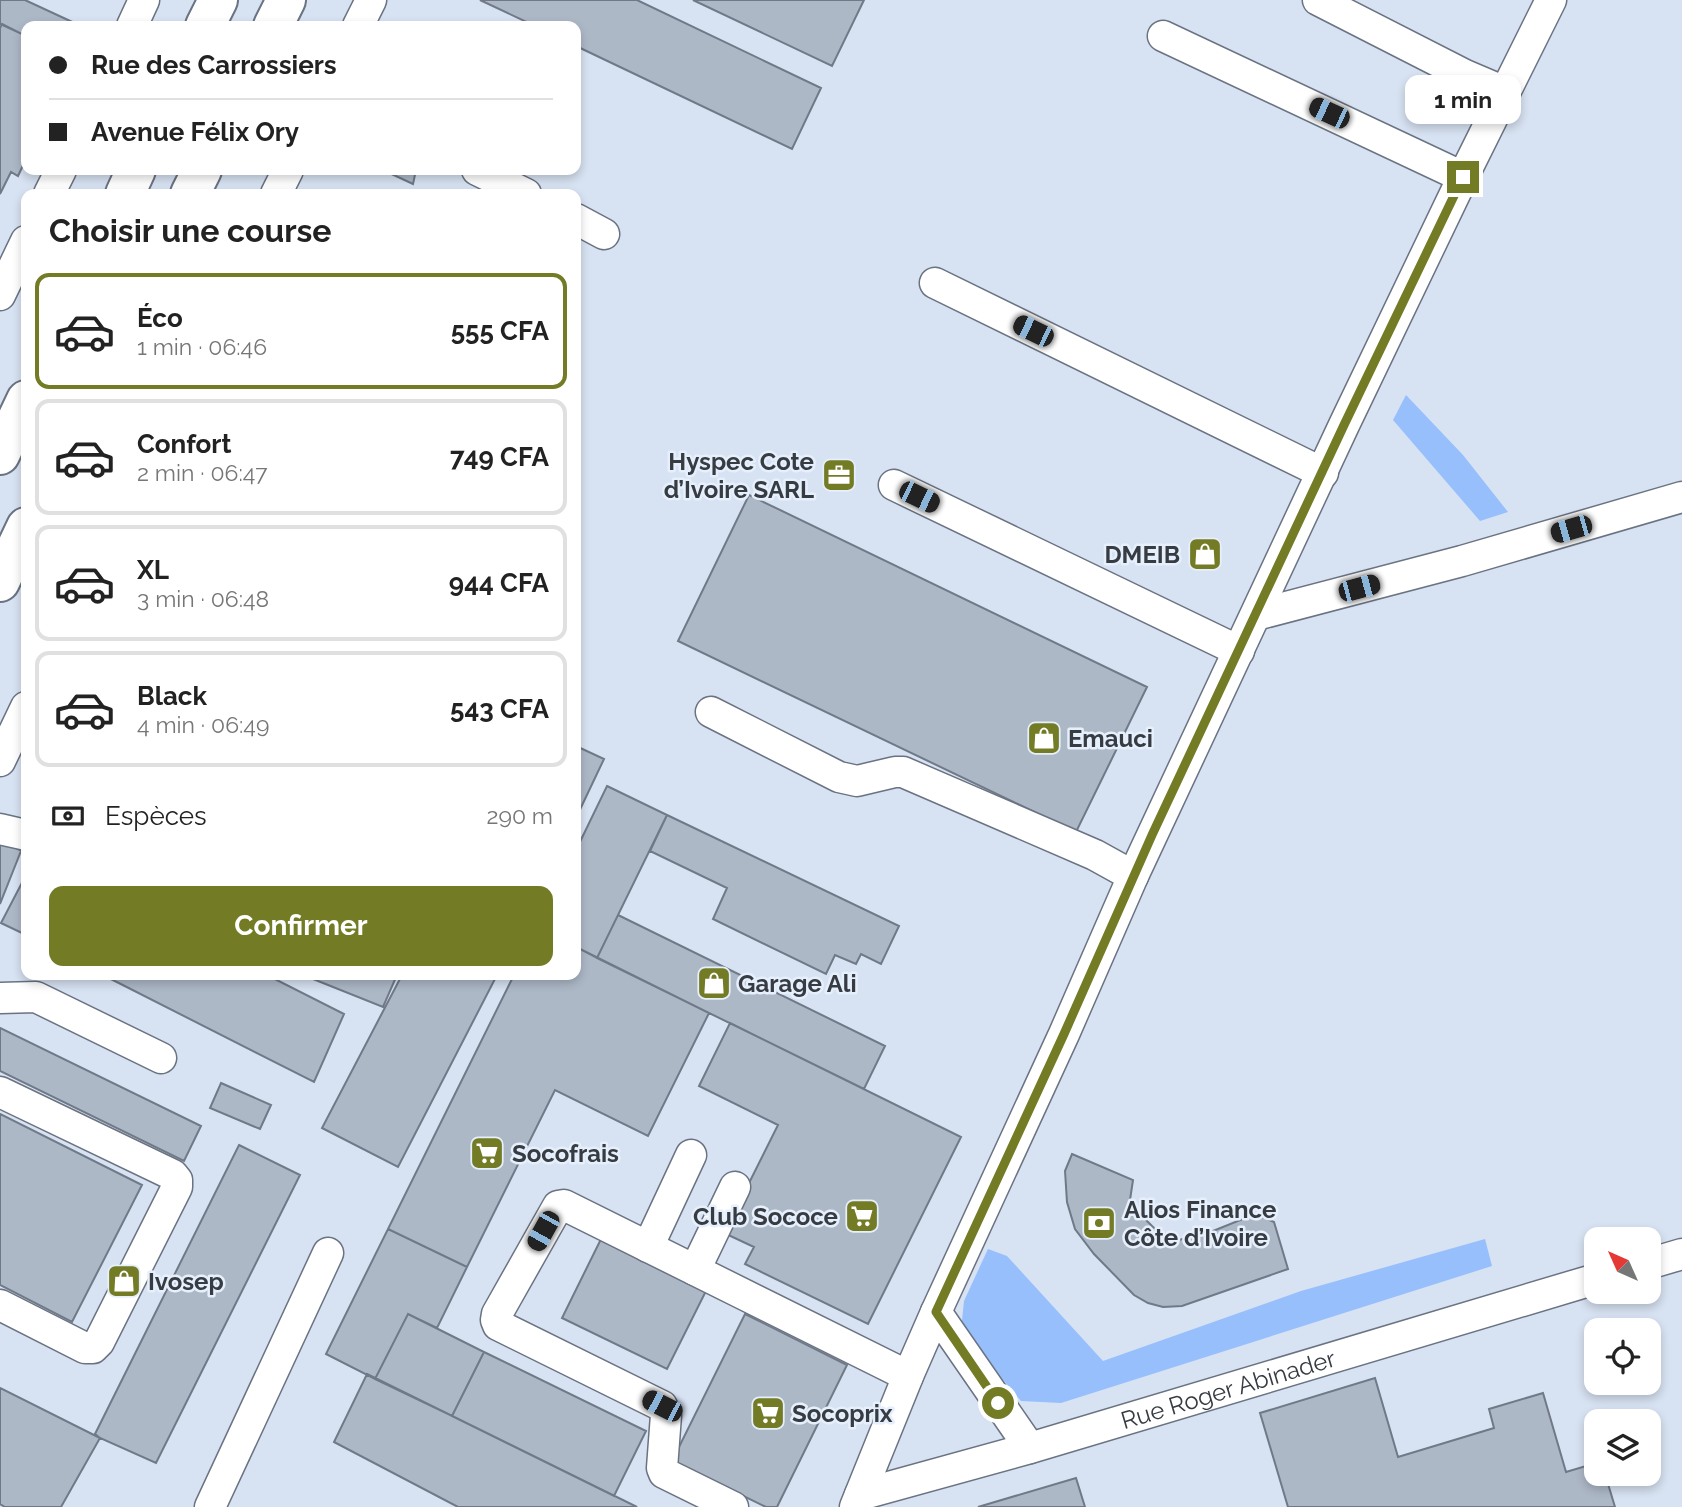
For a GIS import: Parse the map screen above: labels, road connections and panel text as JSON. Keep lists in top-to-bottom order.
{
  "streets": {
    "street": ["Rue Roger Abinader"]
  },
  "places": {
    "office": ["Hyspec Cote d’Ivoire SARL"],
    "shop": [
      "DMEIB",
      "Emauci",
      "Garage Ali",
      "Ivosep"
    ],
    "supermarket": ["Socofrais", "Club Sococe", "Socoprix"],
    "bank": ["Alios Finance Côte d’Ivoire"]
  },
  "north": "top left",
  "page": {
    "banner": ["Rue des Carrossiers", "Avenue Félix Ory"],
    "bubble": "1 min",
    "heading": "Choisir une course",
    "list": [
      {
        "name": "Éco",
        "note": "1 min · 06:46",
        "value": "555 CFA"
      },
      {
        "name": "Confort",
        "note": "2 min · 06:47",
        "value": "749 CFA"
      },
      {
        "name": "XL",
        "note": "3 min · 06:48",
        "value": "944 CFA"
      },
      {
        "name": "Black",
        "note": "4 min · 06:49",
        "value": "543 CFA"
      }
    ],
    "pay": ["Espèces", "290 m"],
    "buttons": "Confirmer"
  }
}
